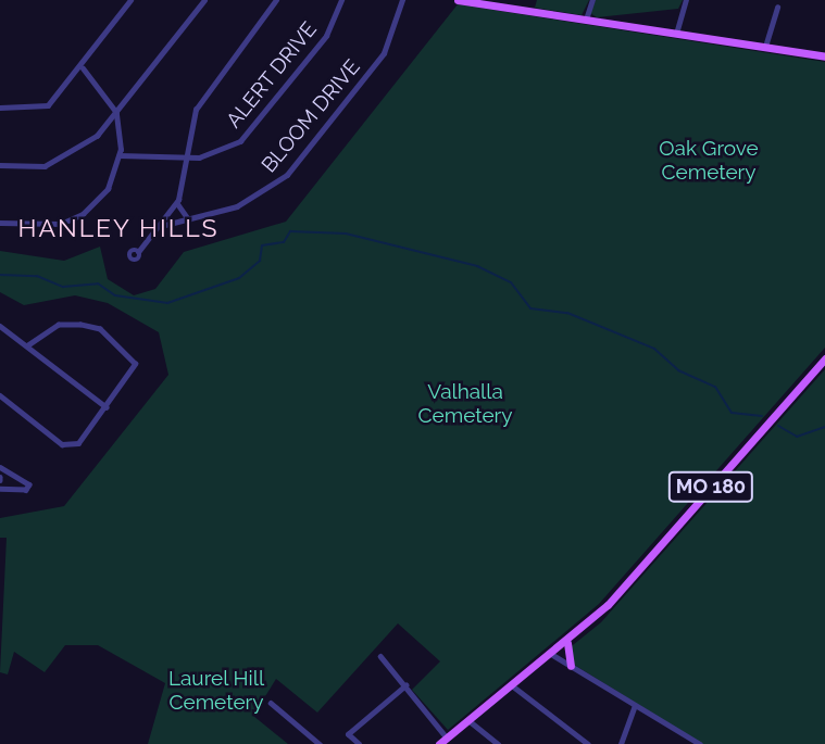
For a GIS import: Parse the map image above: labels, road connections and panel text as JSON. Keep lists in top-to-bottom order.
{
  "streets": {
    "main road": ["MO 180"],
    "street": ["ALERT DRIVE", "BLOOM DRIVE"]
  },
  "districts": ["HANLEY HILLS"],
  "parks": ["Oak Grove Cemetery", "Valhalla Cemetery", "Laurel Hill Cemetery"]
}
